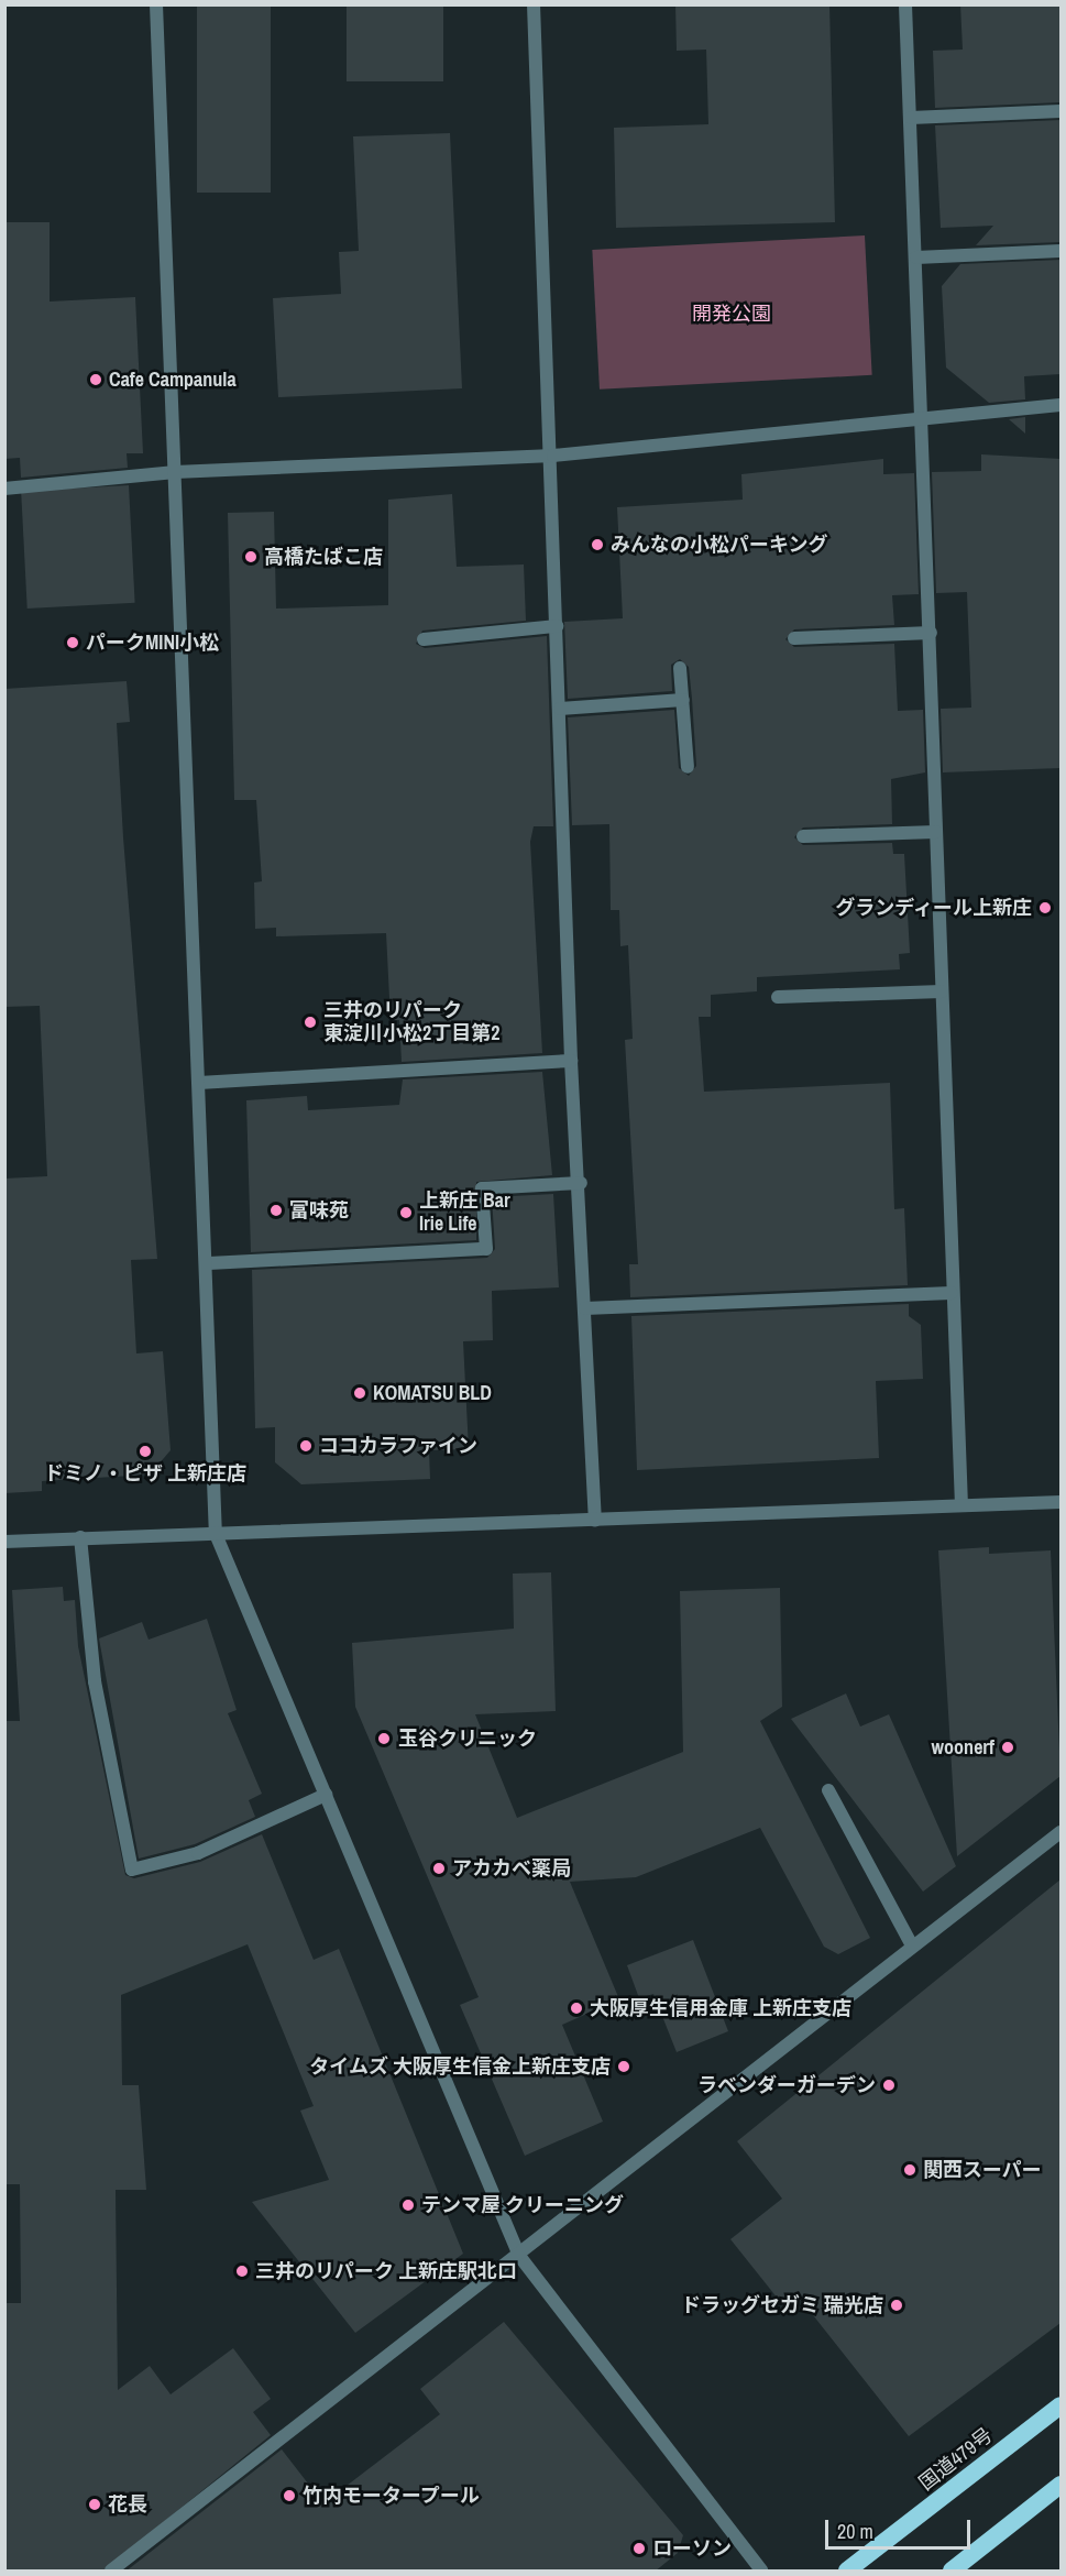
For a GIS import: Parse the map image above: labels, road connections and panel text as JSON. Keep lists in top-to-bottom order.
{
  "streets": {
    "highway": ["国道479号"]
  },
  "parks": ["開発公園"],
  "places": [
    "Cafe Campanula",
    "みんなの小松パーキング",
    "高橋たばこ店",
    "パークMINI小松",
    "グランディール上新庄",
    "三井のリパーク 東淀川小松2丁目第2",
    "富味苑",
    "上新庄 Bar Irie Life",
    "KOMATSU BLD",
    "ココカラファイン",
    "ドミノ・ピザ 上新庄店",
    "玉谷クリニック",
    "woonerf",
    "アカカベ薬局",
    "大阪厚生信用金庫 上新庄支店",
    "タイムズ 大阪厚生信金上新庄支店",
    "ラベンダーガーデン",
    "関西スーパー",
    "テンマ屋 クリーニング",
    "三井のリパーク 上新庄駅北口",
    "ドラッグセガミ 瑞光店",
    "竹内モータープール",
    "花長",
    "ローソン"
  ],
  "scale_bar": "20 m"
}
